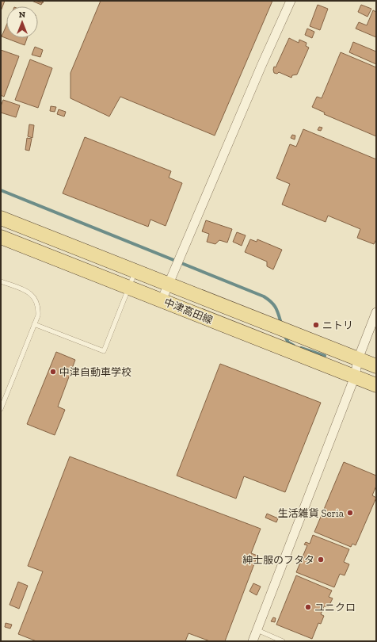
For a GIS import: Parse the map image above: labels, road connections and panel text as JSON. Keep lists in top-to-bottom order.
{
  "streets": {
    "main road": ["中津高田線"]
  },
  "places": [
    "ニトリ",
    "中津自動車学校",
    "生活雑貨 Seria",
    "紳士服のフタタ",
    "ユニクロ"
  ],
  "north": "top"
}
